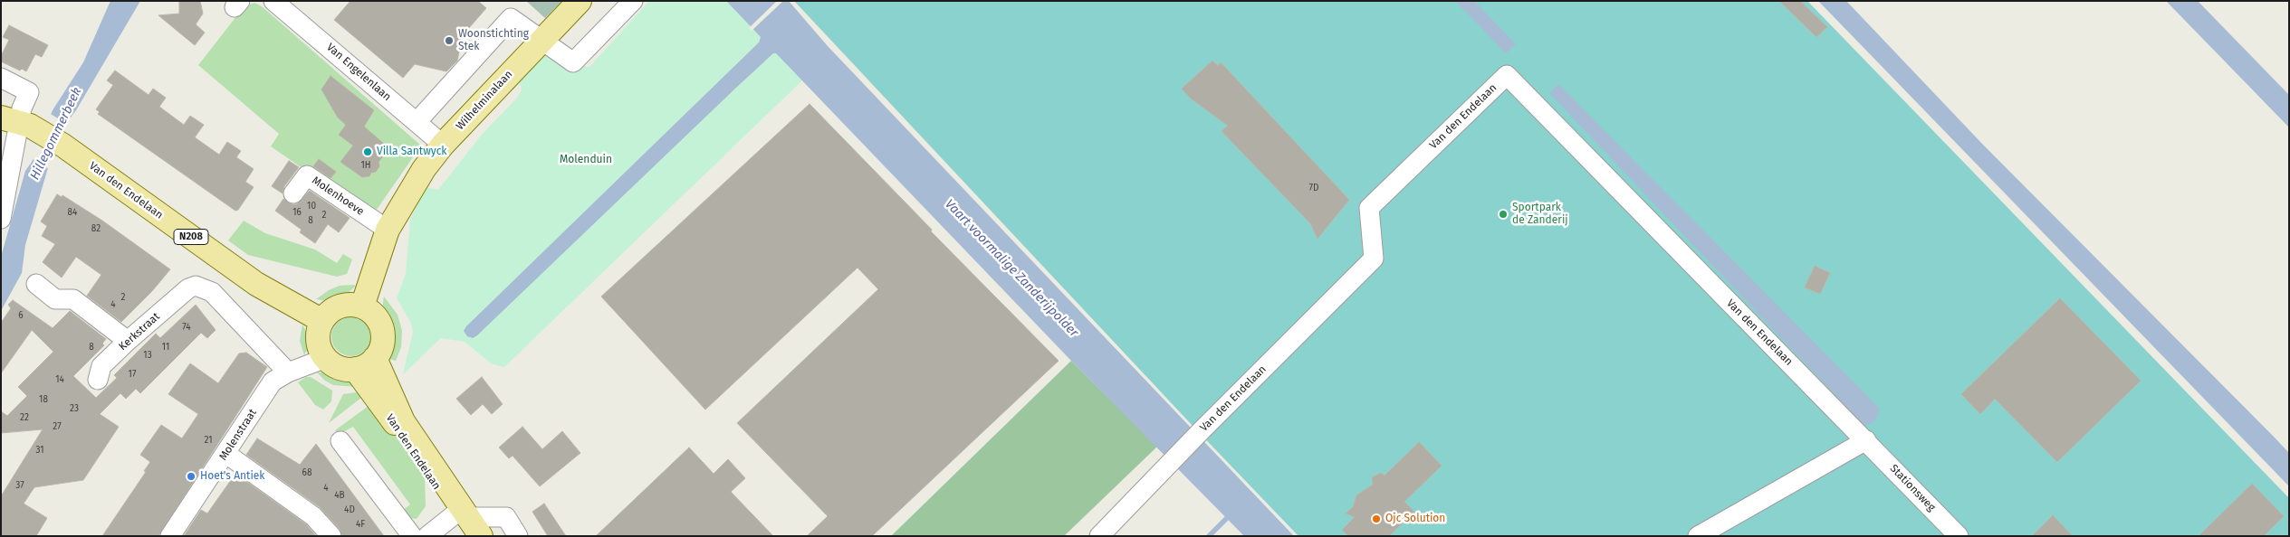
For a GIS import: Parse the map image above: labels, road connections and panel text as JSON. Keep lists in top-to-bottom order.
{
  "streets": {
    "main road": ["Wilhelminalaan", "Van den Endelaan", "N208"],
    "street": [
      "Van Engelenlaan",
      "Molenhoeve",
      "Kerkstraat",
      "Molenstraat",
      "Stationsweg"
    ]
  },
  "crossings": [
    ["Van Engelenlaan", "Wilhelminalaan"],
    ["Wilhelminalaan", "Van den Endelaan"],
    ["Wilhelminalaan", "Molenhoeve"],
    ["Wilhelminalaan", "Molenstraat"],
    ["Van den Endelaan", "Molenstraat"],
    ["Van den Endelaan", "Stationsweg"],
    ["Kerkstraat", "Molenstraat"]
  ],
  "water": ["Hillegommerbeek", "Vaart voormalige Zanderijpolder"],
  "parks": ["Molenduin"],
  "places": [
    "Woonstichting Stek",
    "Villa Santwyck",
    "Sportpark de Zanderij",
    "Hoet's Antiek",
    "Ojc Solution"
  ],
  "house_numbers": [
    "1H",
    "7D",
    "10",
    "84",
    "16",
    "2",
    "8",
    "82",
    "2",
    "4",
    "6",
    "74",
    "8",
    "11",
    "13",
    "17",
    "14",
    "18",
    "23",
    "22",
    "27",
    "21",
    "31",
    "68",
    "37",
    "4",
    "4B",
    "4D",
    "4F"
  ]
}
